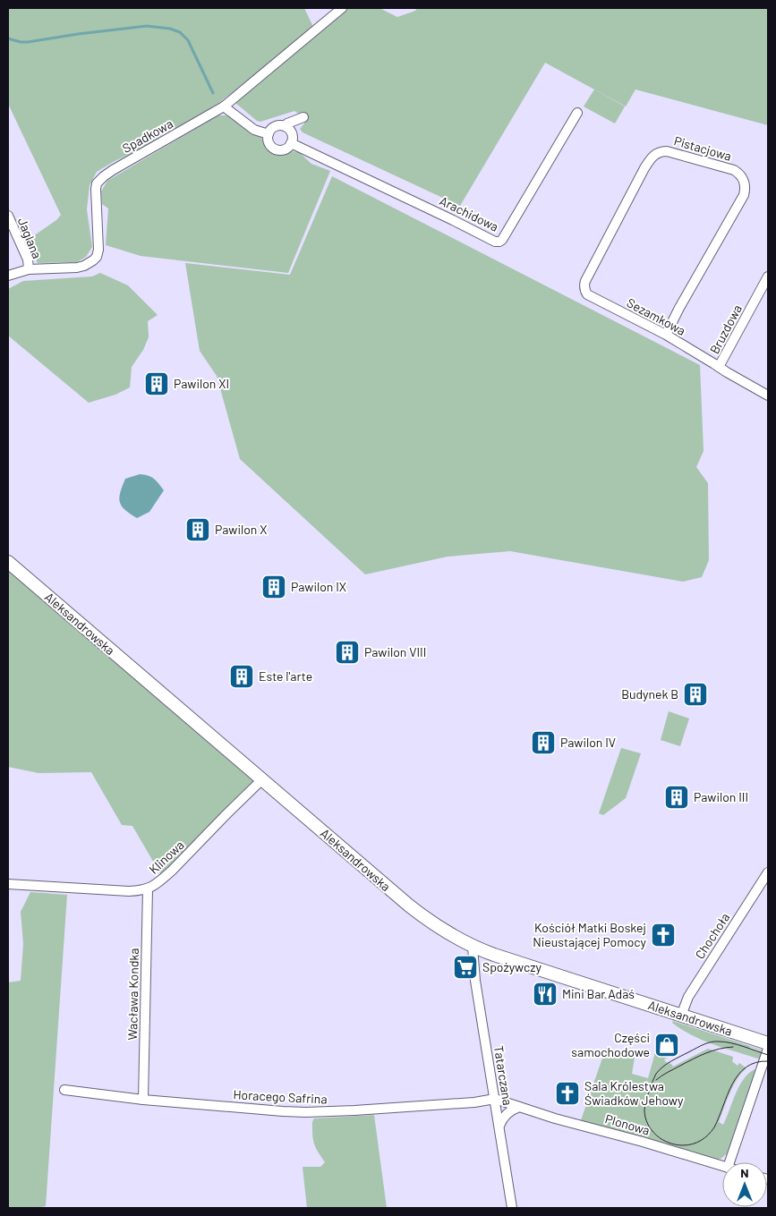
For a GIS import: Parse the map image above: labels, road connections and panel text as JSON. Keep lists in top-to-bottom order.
{
  "streets": {
    "main road": ["Aleksandrowska"],
    "street": [
      "Spadkowa",
      "Pistacjowa",
      "Arachidowa",
      "Jaglana",
      "Sezamkowa",
      "Bruzdowa",
      "Klinowa",
      "Chochoła",
      "Wacława Kondka",
      "Tatarczana",
      "Horacego Safrina",
      "Plonowa"
    ]
  },
  "crossings": [
    ["Spadkowa", "Jaglana"],
    ["Pistacjowa", "Sezamkowa"],
    ["Sezamkowa", "Bruzdowa"],
    ["Aleksandrowska", "Klinowa"],
    ["Aleksandrowska", "Chochoła"],
    ["Aleksandrowska", "Tatarczana"],
    ["Klinowa", "Wacława Kondka"],
    ["Wacława Kondka", "Horacego Safrina"],
    ["Tatarczana", "Horacego Safrina"],
    ["Tatarczana", "Plonowa"],
    ["Horacego Safrina", "Plonowa"]
  ],
  "places": {
    "building": [
      "Pawilon XI",
      "Pawilon X",
      "Pawilon IX",
      "Pawilon VIII",
      "Este l'arte",
      "Budynek B",
      "Pawilon IV",
      "Pawilon III"
    ],
    "church": ["Kościół Matki Boskej Nieustającej Pomocy", "Sala Królestwa Świadków Jehowy"],
    "supermarket": ["Spożywczy"],
    "restaurant": ["Mini Bar Adaś"],
    "shop": ["Części samochodowe"]
  },
  "north": "top"
}
